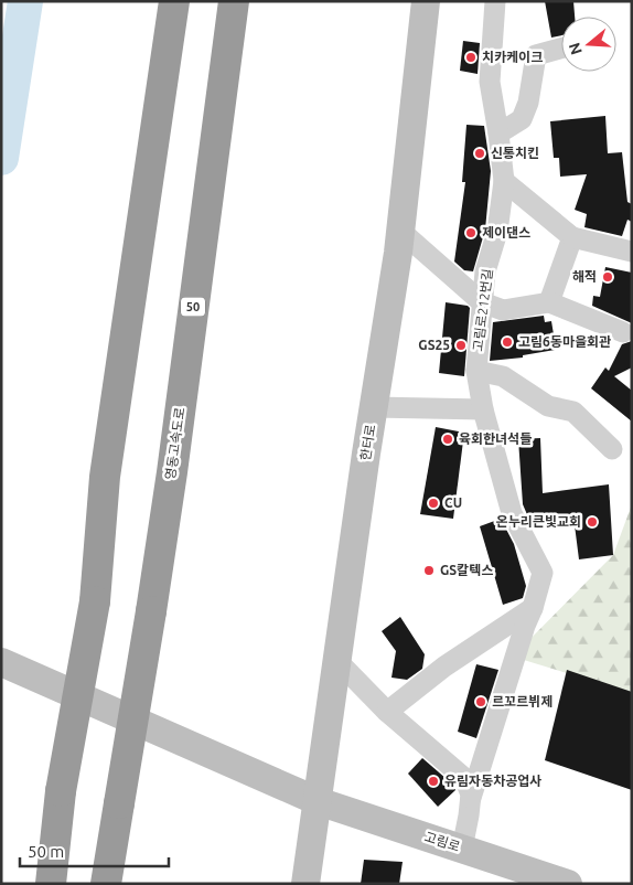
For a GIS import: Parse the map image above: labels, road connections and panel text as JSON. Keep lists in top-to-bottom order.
{
  "streets": {
    "highway": ["50", "영동고속도로"],
    "main road": ["한터로", "고림로"],
    "street": ["고림로212번길"]
  },
  "crossings": [
    ["고림로212번길", "고림로"],
    ["한터로", "고림로"]
  ],
  "places": [
    "치카케이크",
    "신통치킨",
    "제이댄스",
    "해적",
    "고림6동마을회관",
    "GS25",
    "육회한녀석들",
    "CU",
    "온누리큰빛교회",
    "GS칼텍스",
    "르꼬르뷔제",
    "유림자동차공업사"
  ],
  "scale_bar": "50 m",
  "north": "left"
}
